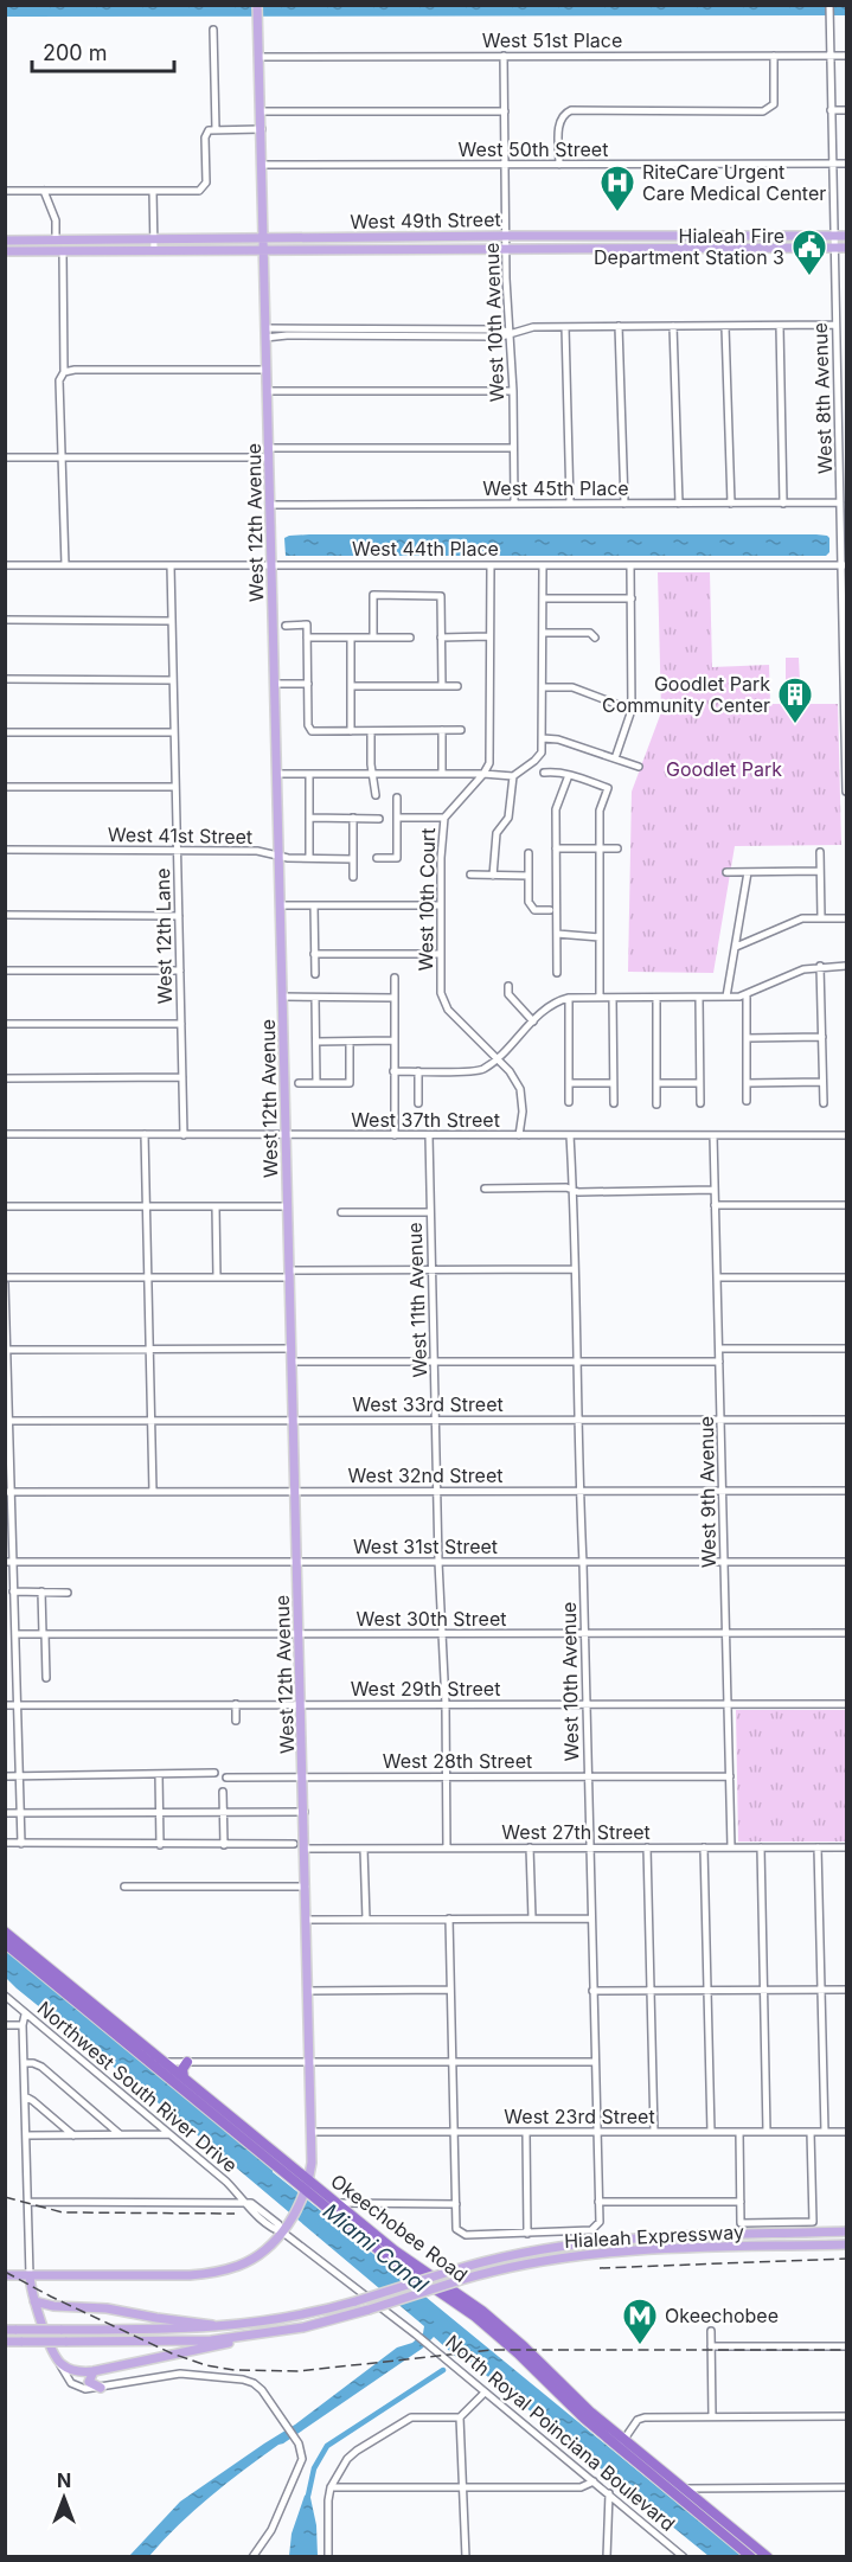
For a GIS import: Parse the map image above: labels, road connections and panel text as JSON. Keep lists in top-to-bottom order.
{
  "streets": {
    "highway": ["Okeechobee Road"],
    "main road": ["West 49th Street", "West 12th Avenue", "Hialeah Expressway"],
    "street": [
      "West 51st Place",
      "West 50th Street",
      "West 10th Avenue",
      "West 8th Avenue",
      "West 45th Place",
      "West 44th Place",
      "West 41st Street",
      "West 10th Court",
      "West 12th Lane",
      "West 37th Street",
      "West 11th Avenue",
      "West 33rd Street",
      "West 32nd Street",
      "West 9th Avenue",
      "West 31st Street",
      "West 30th Street",
      "West 29th Street",
      "West 28th Street",
      "West 27th Street",
      "Northwest South River Drive",
      "West 23rd Street",
      "North Royal Poinciana Boulevard"
    ]
  },
  "crossings": [
    ["West 51st Place", "West 10th Avenue"],
    ["West 51st Place", "West 8th Avenue"],
    ["West 51st Place", "West 12th Avenue"],
    ["West 50th Street", "West 10th Avenue"],
    ["West 50th Street", "West 8th Avenue"],
    ["West 50th Street", "West 12th Avenue"],
    ["West 49th Street", "West 10th Avenue"],
    ["West 49th Street", "West 8th Avenue"],
    ["West 49th Street", "West 12th Avenue"],
    ["West 10th Avenue", "West 45th Place"],
    ["West 10th Avenue", "West 37th Street"],
    ["West 10th Avenue", "West 33rd Street"],
    ["West 10th Avenue", "West 32nd Street"],
    ["West 10th Avenue", "West 31st Street"],
    ["West 10th Avenue", "West 30th Street"],
    ["West 10th Avenue", "West 29th Street"],
    ["West 10th Avenue", "West 28th Street"],
    ["West 10th Avenue", "West 27th Street"],
    ["West 10th Avenue", "West 23rd Street"],
    ["West 8th Avenue", "West 45th Place"],
    ["West 8th Avenue", "West 44th Place"],
    ["West 45th Place", "West 12th Avenue"],
    ["West 12th Avenue", "West 44th Place"],
    ["West 12th Avenue", "West 41st Street"],
    ["West 12th Avenue", "West 37th Street"],
    ["West 12th Avenue", "West 33rd Street"],
    ["West 12th Avenue", "West 32nd Street"],
    ["West 12th Avenue", "West 31st Street"],
    ["West 12th Avenue", "West 30th Street"],
    ["West 12th Avenue", "West 29th Street"],
    ["West 12th Avenue", "West 28th Street"],
    ["West 12th Avenue", "West 27th Street"],
    ["West 12th Avenue", "Northwest South River Drive"],
    ["West 12th Avenue", "West 23rd Street"],
    ["West 12th Avenue", "Okeechobee Road"],
    ["West 44th Place", "West 12th Lane"],
    ["West 41st Street", "West 12th Lane"],
    ["West 10th Court", "West 37th Street"],
    ["West 12th Lane", "West 37th Street"],
    ["West 37th Street", "West 11th Avenue"],
    ["West 37th Street", "West 9th Avenue"],
    ["West 11th Avenue", "West 33rd Street"],
    ["West 11th Avenue", "West 32nd Street"],
    ["West 11th Avenue", "West 31st Street"],
    ["West 11th Avenue", "West 30th Street"],
    ["West 11th Avenue", "West 29th Street"],
    ["West 11th Avenue", "West 28th Street"],
    ["West 11th Avenue", "West 27th Street"],
    ["West 33rd Street", "West 9th Avenue"],
    ["West 32nd Street", "West 9th Avenue"],
    ["West 9th Avenue", "West 31st Street"],
    ["West 9th Avenue", "West 30th Street"],
    ["West 9th Avenue", "West 29th Street"],
    ["West 9th Avenue", "West 28th Street"],
    ["West 9th Avenue", "West 27th Street"],
    ["Northwest South River Drive", "North Royal Poinciana Boulevard"]
  ],
  "water": ["Miami Canal"],
  "parks": ["Goodlet Park"],
  "places": {
    "hospital": ["RiteCare Urgent Care Medical Center"],
    "public building": ["Hialeah Fire Department Station 3"],
    "building": ["Goodlet Park Community Center"],
    "metro station": ["Okeechobee"]
  },
  "scale_bar": "200 m",
  "north": "top"
}
